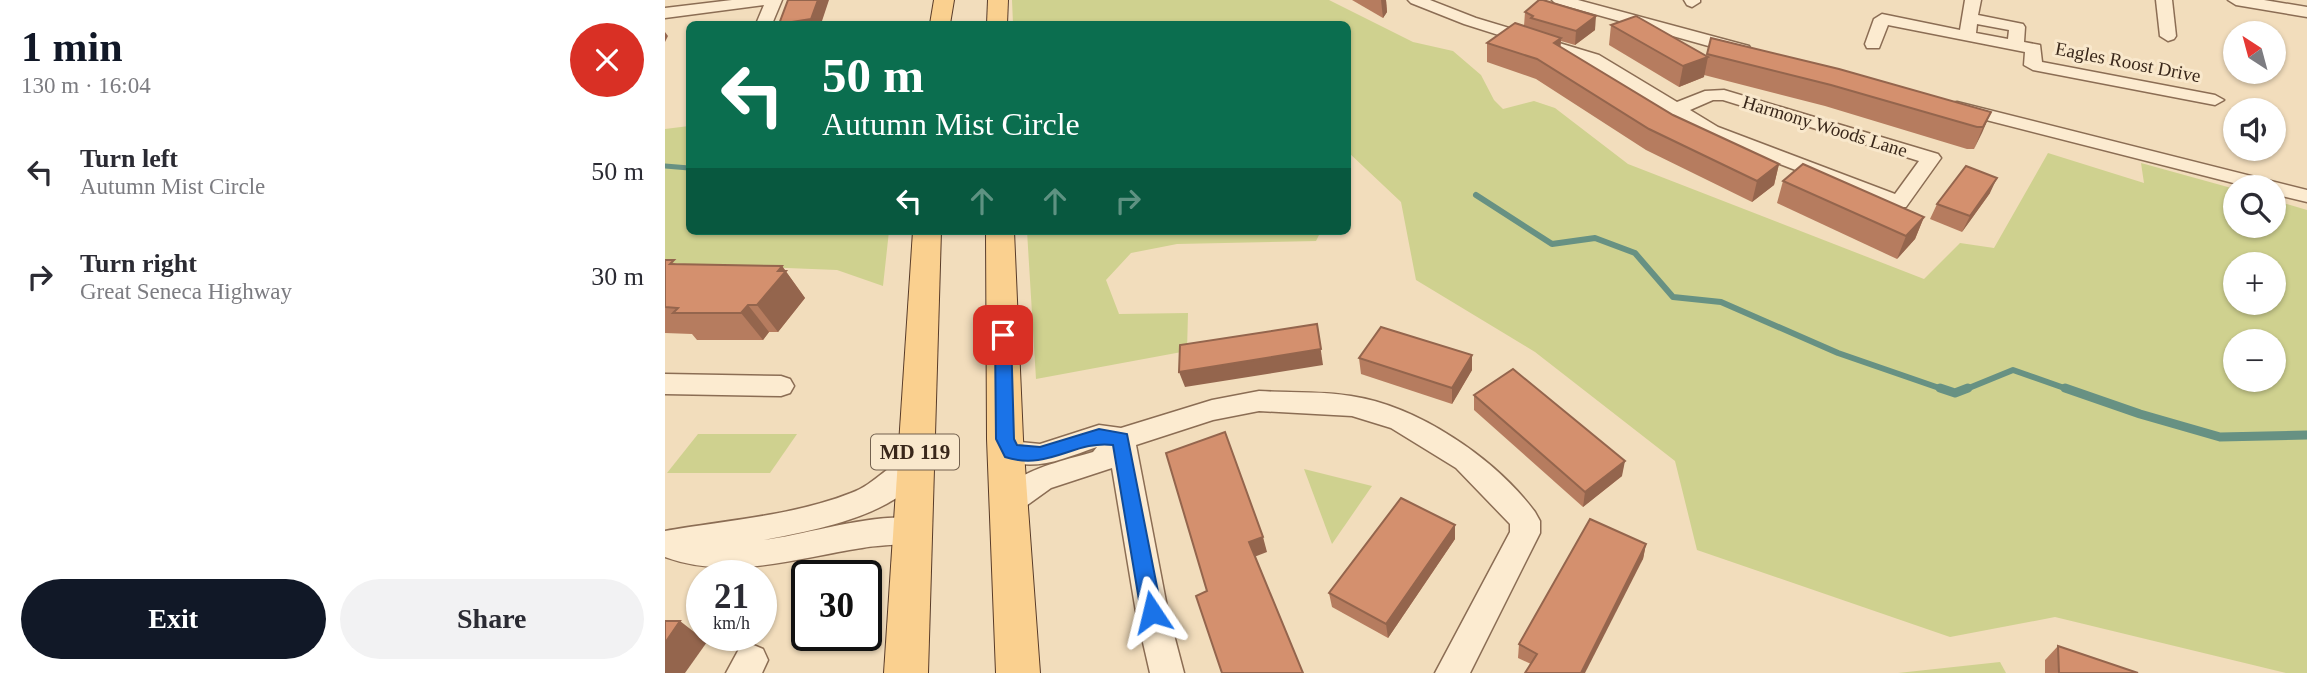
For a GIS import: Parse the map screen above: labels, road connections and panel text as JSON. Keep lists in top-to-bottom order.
{
  "streets": {
    "main road": ["MD 119"],
    "street": ["Eagles Roost Drive", "Harmony Woods Lane"]
  },
  "north": "top left",
  "page": {
    "heading": ["1 min", "130 m · 16:04"],
    "map_buttons": ["+", "−"],
    "turn": ["50 m", "Autumn Mist Circle"],
    "list": [
      {
        "name": "Turn left",
        "note": "Autumn Mist Circle",
        "value": "50 m"
      },
      {
        "name": "Turn right",
        "note": "Great Seneca Highway",
        "value": "30 m"
      }
    ],
    "speed": "21 km/h",
    "limit": "30",
    "buttons": ["Exit", "Share"]
  }
}
